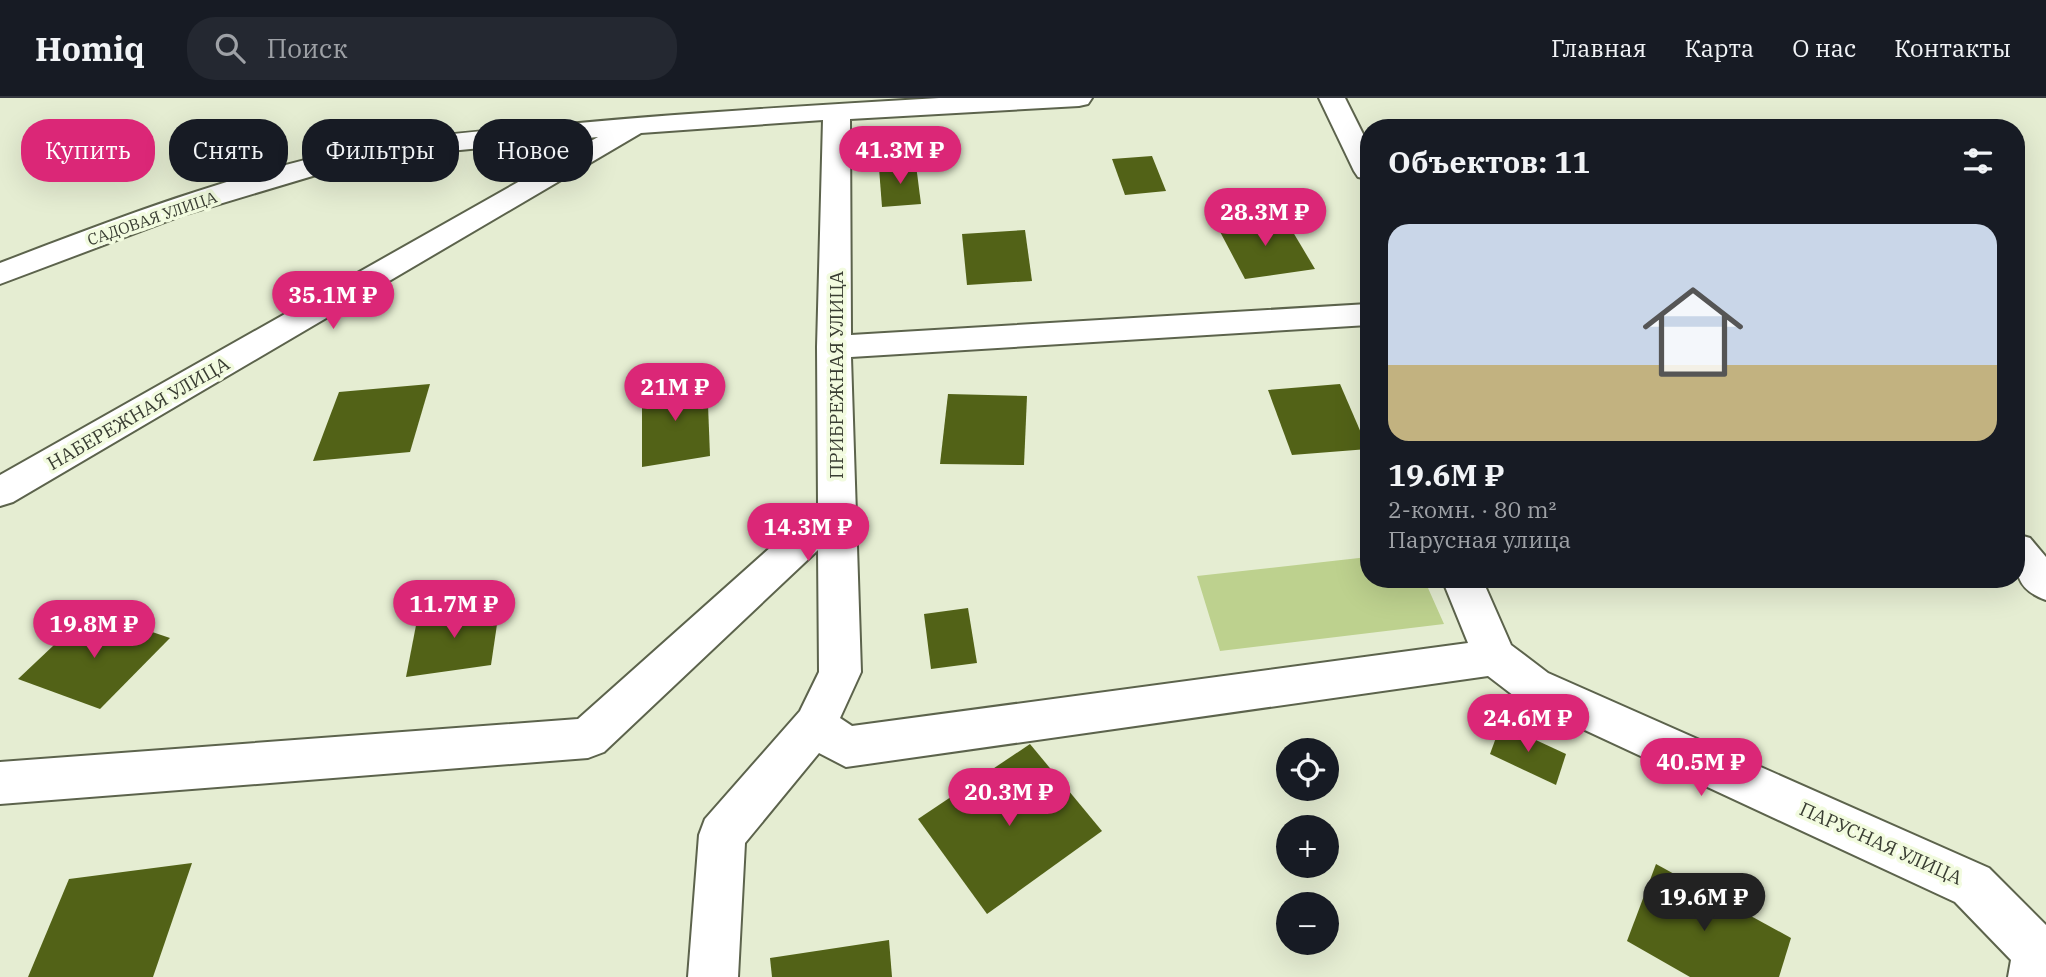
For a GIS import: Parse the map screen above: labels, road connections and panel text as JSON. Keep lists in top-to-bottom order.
{
  "streets": {
    "street": [
      "САДОВАЯ УЛИЦА",
      "ПРИБРЕЖНАЯ УЛИЦА",
      "НАБЕРЕЖНАЯ УЛИЦА",
      "ПАРУСНАЯ УЛИЦА"
    ]
  },
  "crossings": [
    ["САДОВАЯ УЛИЦА", "ПРИБРЕЖНАЯ УЛИЦА"],
    ["САДОВАЯ УЛИЦА", "НАБЕРЕЖНАЯ УЛИЦА"]
  ],
  "page": {
    "header": "Homiq",
    "search": "Поиск",
    "nav": [
      "Главная",
      "Карта",
      "О нас",
      "Контакты"
    ],
    "chip": [
      "Купить",
      "Снять",
      "Фильтры",
      "Новое"
    ],
    "heading": "Объектов: 11",
    "price": [
      "41.3M ₽",
      "28.3M ₽",
      "35.1M ₽",
      "21M ₽",
      "14.3M ₽",
      "11.7M ₽",
      "19.8M ₽",
      "24.6M ₽",
      "40.5M ₽",
      "20.3M ₽",
      "19.6M ₽"
    ],
    "list": [
      {
        "name": "19.6M ₽",
        "note": "2-комн. · 80 m² · Парусная улица"
      }
    ],
    "map_buttons": ["+", "−"]
  }
}
